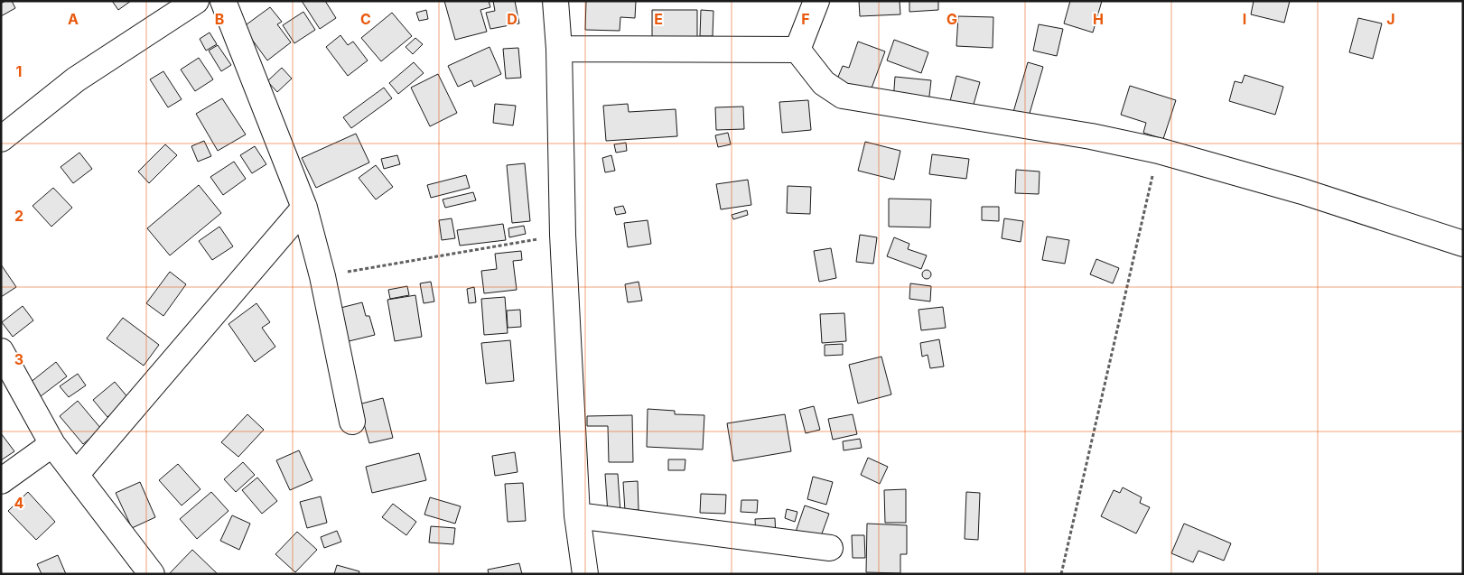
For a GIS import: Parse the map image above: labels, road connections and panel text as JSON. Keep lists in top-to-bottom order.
{
  "grid": {
    "columns": [
      "A",
      "B",
      "C",
      "D",
      "E",
      "F",
      "G",
      "H",
      "I",
      "J"
    ],
    "rows": [
      "1",
      "2",
      "3",
      "4"
    ]
  }
}
